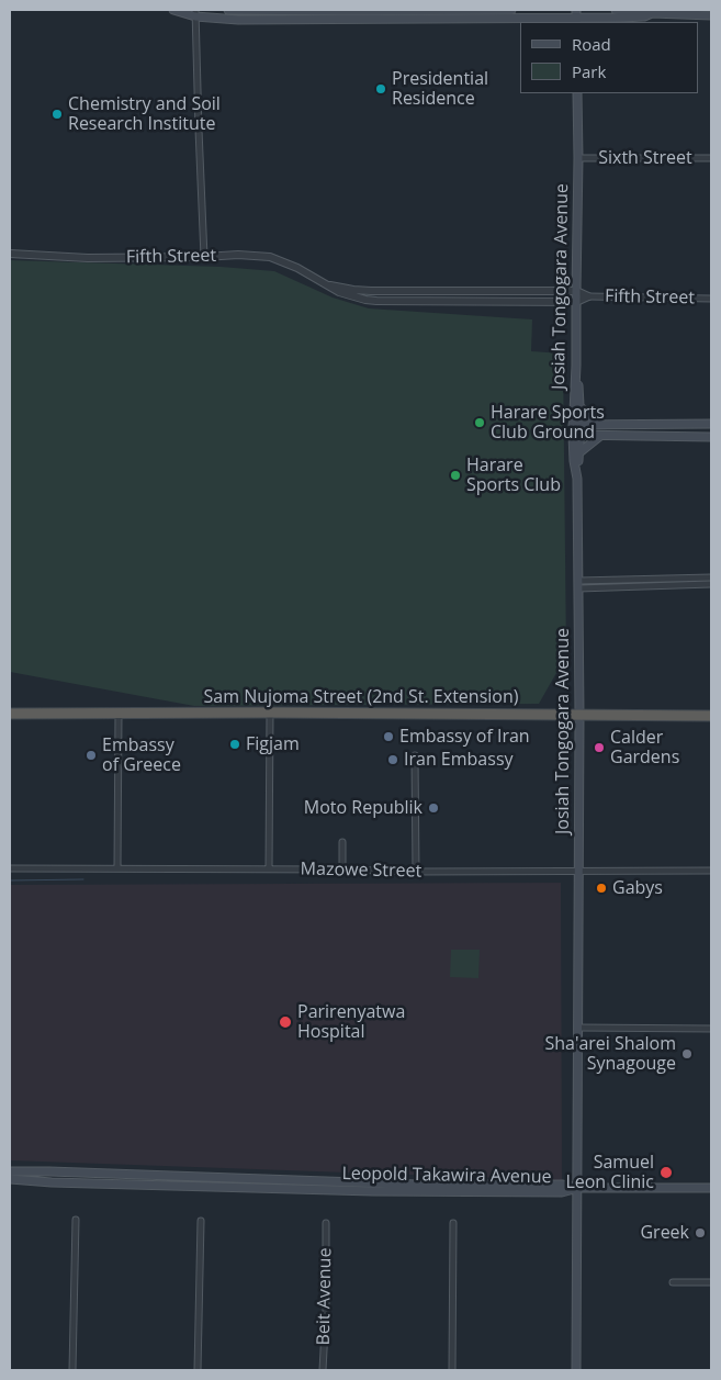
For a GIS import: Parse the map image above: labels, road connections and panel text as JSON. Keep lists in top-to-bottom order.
{
  "streets": {
    "highway": ["Sam Nujoma Street (2nd St. Extension)"],
    "main road": ["Josiah Tongogara Avenue", "Leopold Takawira Avenue"],
    "street": [
      "Sixth Street",
      "Fifth Street",
      "Mazowe Street",
      "Beit Avenue"
    ]
  },
  "crossings": [
    ["Sixth Street", "Josiah Tongogara Avenue"],
    ["Fifth Street", "Josiah Tongogara Avenue"],
    ["Josiah Tongogara Avenue", "Sam Nujoma Street (2nd St. Extension)"],
    ["Josiah Tongogara Avenue", "Mazowe Street"],
    ["Josiah Tongogara Avenue", "Leopold Takawira Avenue"]
  ],
  "places": [
    "Presidential Residence",
    "Chemistry and Soil Research Institute",
    "Harare Sports Club Ground",
    "Harare Sports Club",
    "Embassy of Iran",
    "Figjam",
    "Calder Gardens",
    "Embassy of Greece",
    "Iran Embassy",
    "Moto Republik",
    "Gabys",
    "Parirenyatwa Hospital",
    "Sha'arei Shalom Synagouge",
    "Samuel Leon Clinic",
    "Greek"
  ],
  "legend": ["Road", "Park"]
}
